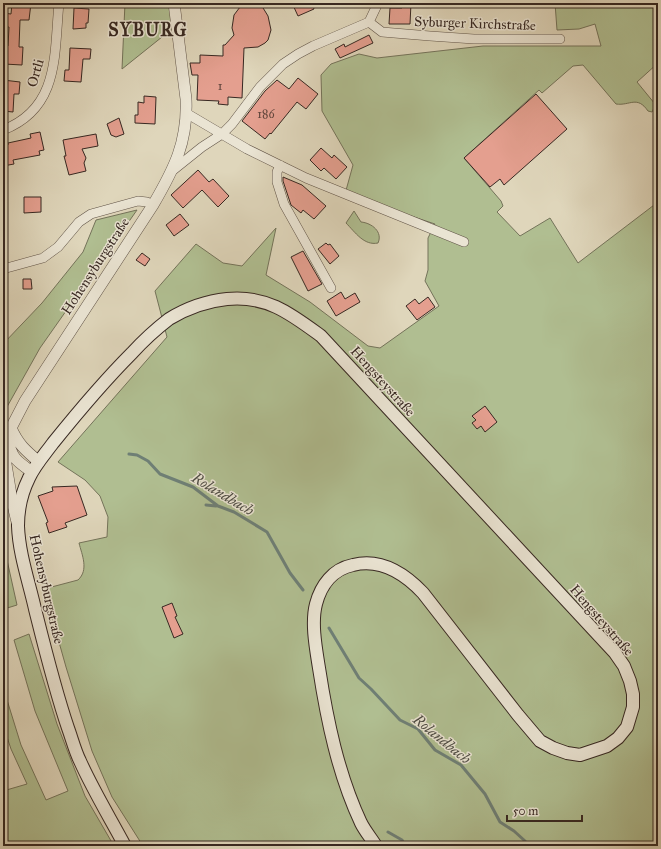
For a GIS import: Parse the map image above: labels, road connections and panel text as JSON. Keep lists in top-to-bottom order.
{
  "streets": {
    "main road": ["Hohensyburgstraße", "Hengsteystraße"],
    "street": ["Syburger Kirchstraße", "Ortli"]
  },
  "crossings": [
    ["Syburger Kirchstraße", "Hohensyburgstraße"],
    ["Hohensyburgstraße", "Hengsteystraße"]
  ],
  "districts": ["SYBURG"],
  "water": ["Rolandbach"],
  "house_numbers": ["1", "186"],
  "scale_bar": "50 m"
}
